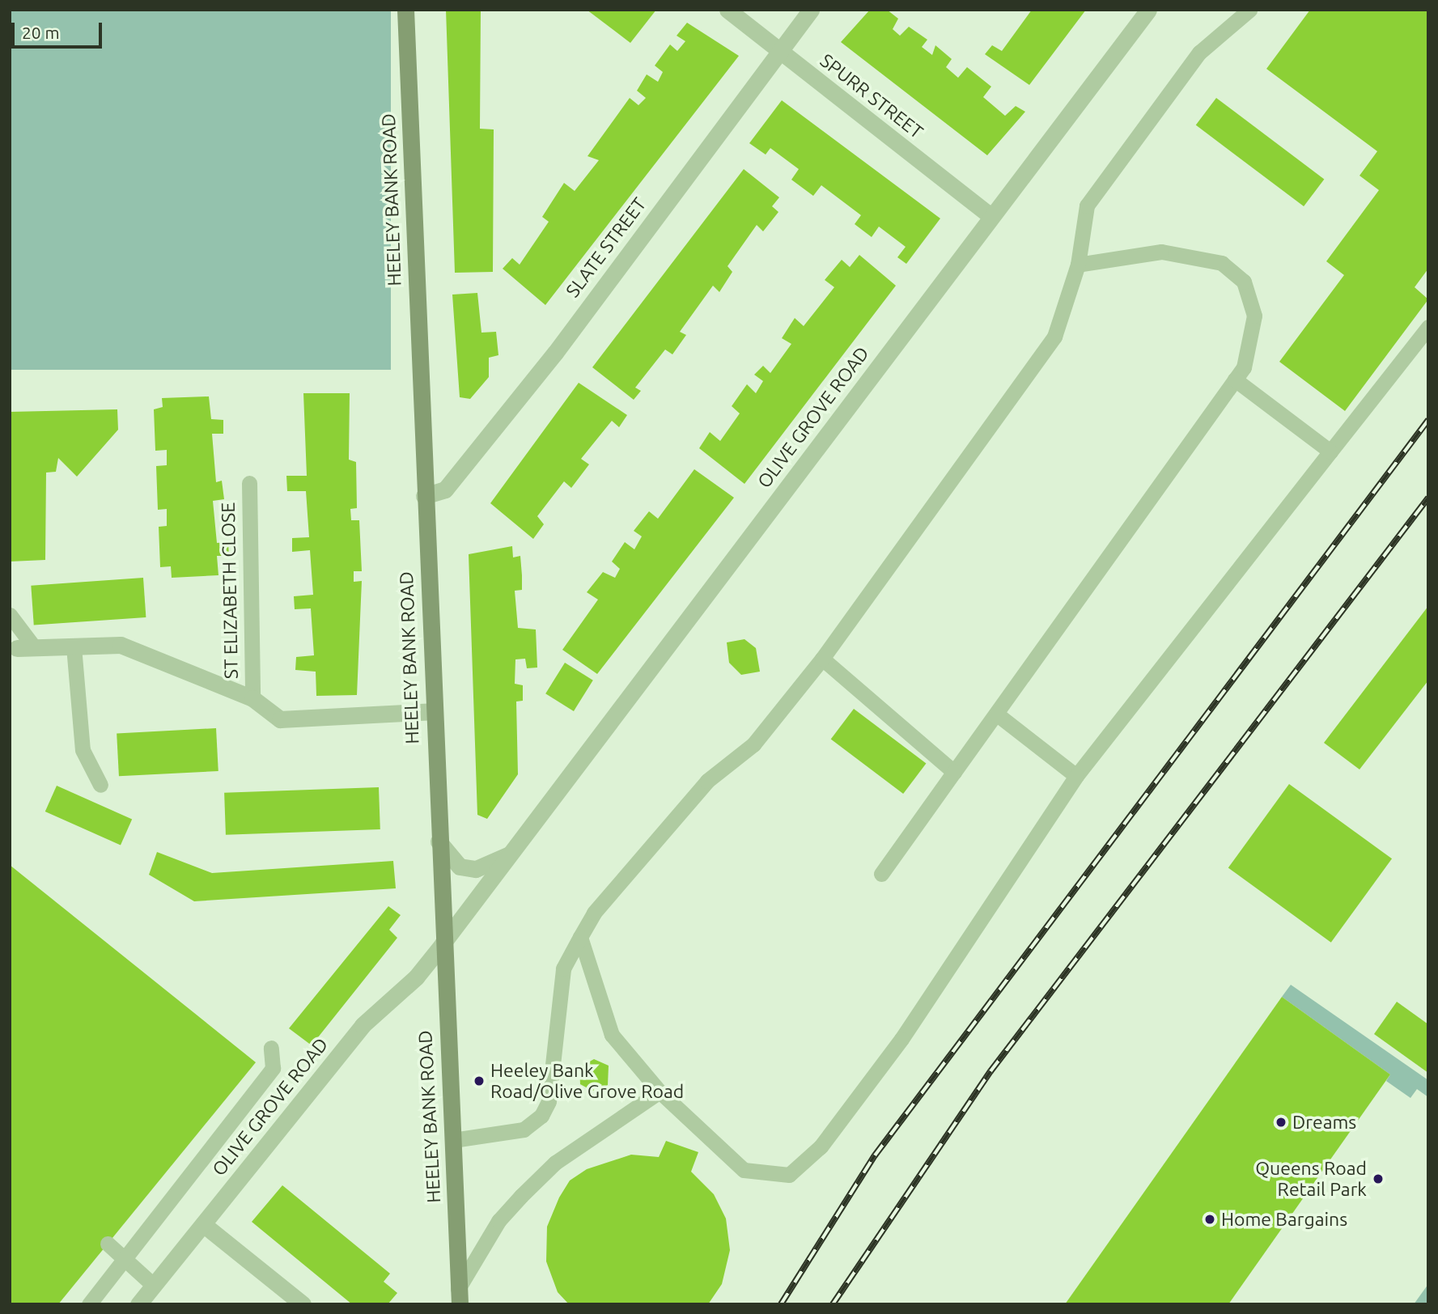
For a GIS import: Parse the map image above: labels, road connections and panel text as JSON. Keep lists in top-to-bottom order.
{
  "streets": {
    "street": [
      "SPURR STREET",
      "HEELEY BANK ROAD",
      "SLATE STREET",
      "OLIVE GROVE ROAD",
      "ST ELIZABETH CLOSE"
    ]
  },
  "crossings": [
    ["SPURR STREET", "SLATE STREET"],
    ["SPURR STREET", "OLIVE GROVE ROAD"],
    ["HEELEY BANK ROAD", "SLATE STREET"],
    ["HEELEY BANK ROAD", "OLIVE GROVE ROAD"],
    ["HEELEY BANK ROAD", "ST ELIZABETH CLOSE"]
  ],
  "places": [
    "Heeley Bank Road/Olive Grove Road",
    "Dreams",
    "Queens Road Retail Park",
    "Home Bargains"
  ],
  "scale_bar": "20 m"
}
